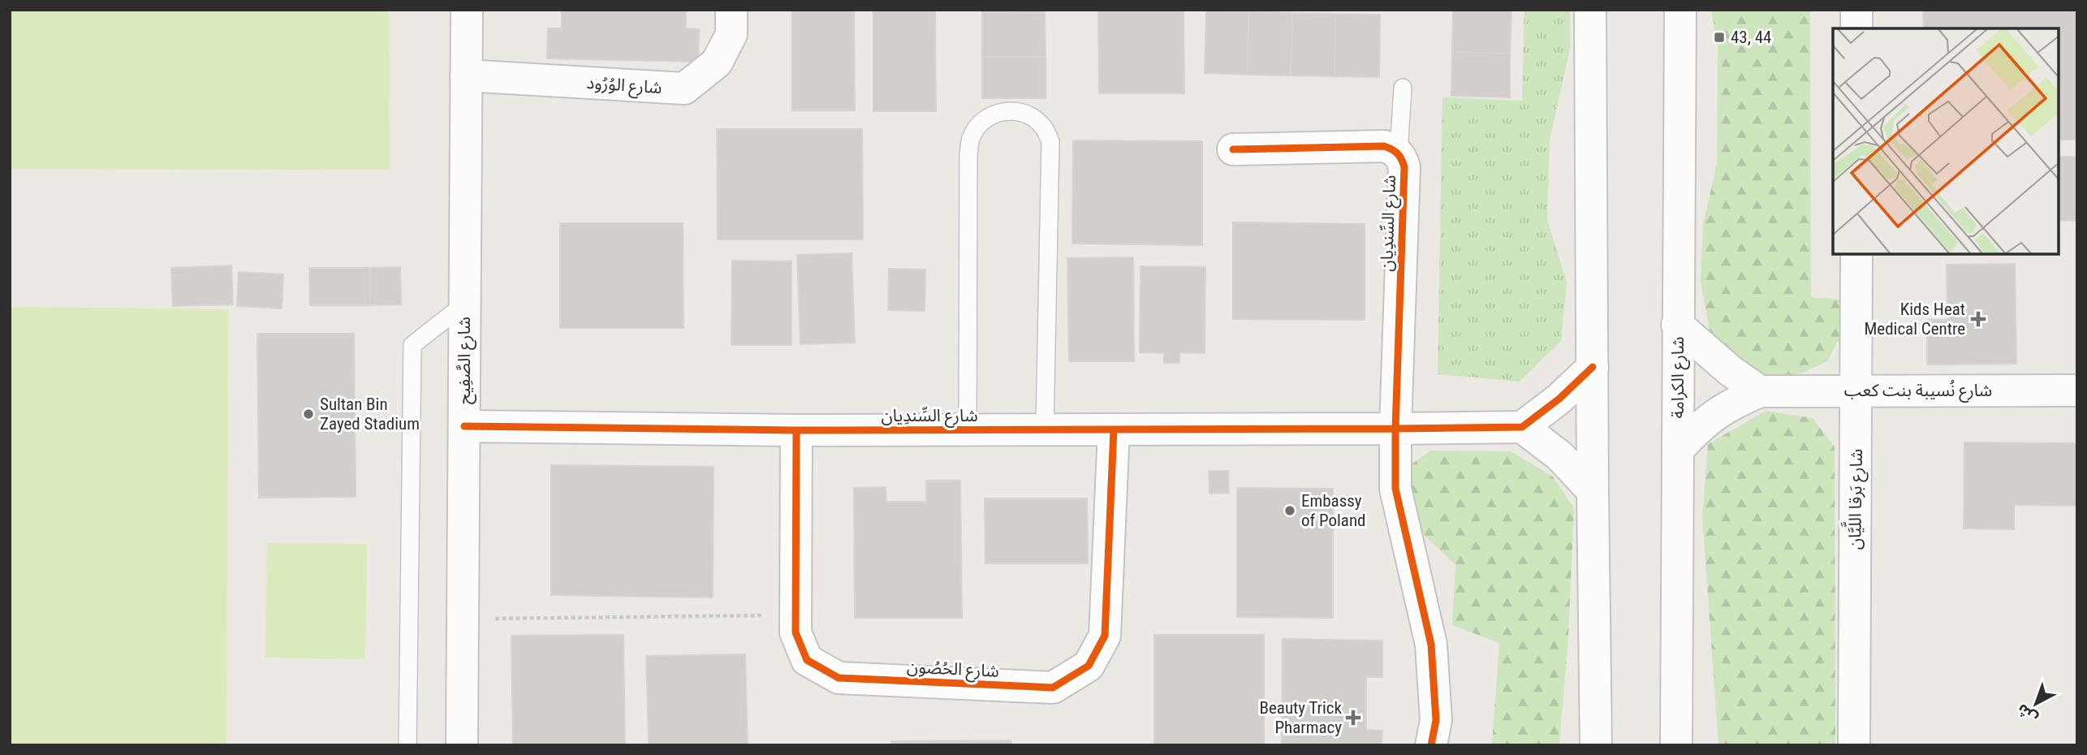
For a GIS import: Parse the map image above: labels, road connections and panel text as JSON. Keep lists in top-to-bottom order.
{
  "streets": {
    "street": [
      "شارع الوُرُود",
      "شارع السِّندِيان",
      "شارع الصَّفِيح",
      "شارع الكرامة",
      "شارع نُسيبة بنت كعب",
      "شارع بَرقا اللَّيَّان",
      "شارع الحُصُون"
    ]
  },
  "crossings": [
    ["شارع الوُرُود", "شارع الصَّفِيح"],
    ["شارع السِّندِيان", "شارع الصَّفِيح"],
    ["شارع السِّندِيان", "شارع الحُصُون"],
    ["شارع الكرامة", "شارع نُسيبة بنت كعب"],
    ["شارع نُسيبة بنت كعب", "شارع بَرقا اللَّيَّان"]
  ],
  "places": {
    "transit": ["43, 44"],
    "health": ["Kids Heat Medical Centre", "Beauty Trick Pharmacy"],
    "other": ["Sultan Bin Zayed Stadium", "Embassy of Poland"]
  },
  "north": "bottom left"
}
